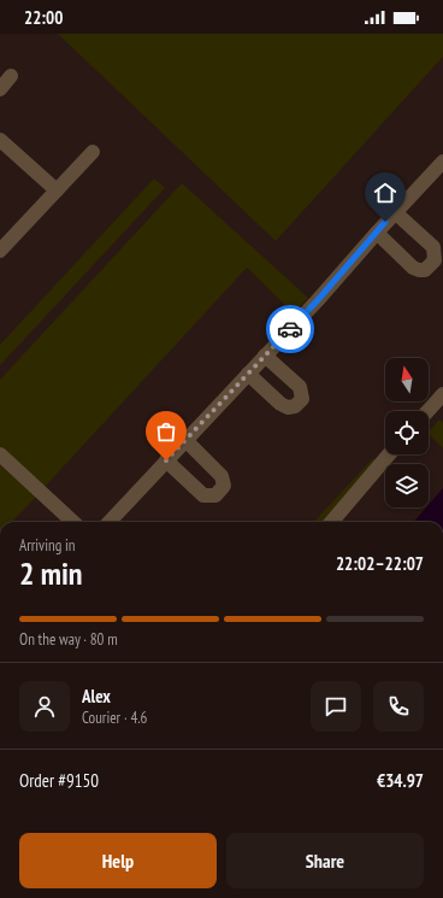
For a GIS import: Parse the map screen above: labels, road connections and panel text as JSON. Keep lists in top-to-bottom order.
{
  "north": "top",
  "page": {
    "status": "22:00",
    "heading": ["2 min", "Arriving in", "22:02–22:07"],
    "panel": [
      "Alex",
      "Courier · 4.6",
      "Order #9150",
      "€34.97"
    ],
    "bar": "On the way · 80 m",
    "buttons": ["Help", "Share"]
  }
}
